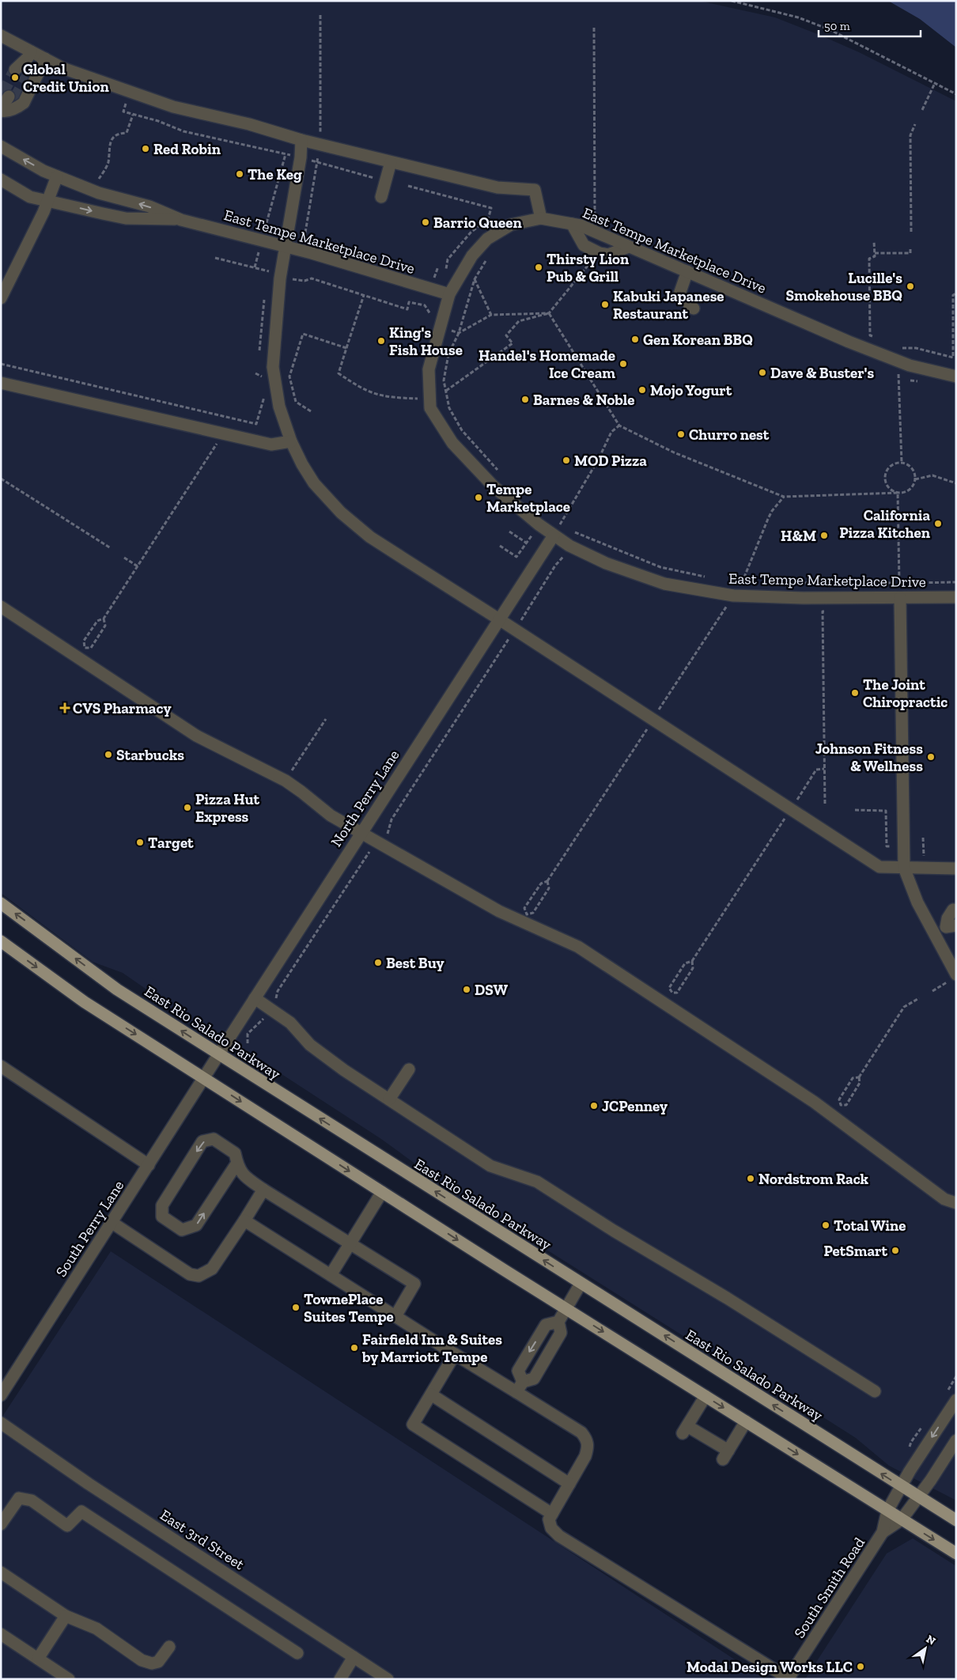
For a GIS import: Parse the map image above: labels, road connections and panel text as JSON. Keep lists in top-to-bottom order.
{
  "streets": {
    "main road": ["East Rio Salado Parkway"],
    "street": [
      "East Tempe Marketplace Drive",
      "North Perry Lane",
      "South Perry Lane",
      "East 3rd Street",
      "South Smith Road"
    ]
  },
  "crossings": [
    ["East Tempe Marketplace Drive", "North Perry Lane"],
    ["North Perry Lane", "East Rio Salado Parkway"],
    ["North Perry Lane", "South Perry Lane"],
    ["East Rio Salado Parkway", "South Smith Road"]
  ],
  "places": {
    "other": [
      "Global Credit Union",
      "Red Robin",
      "The Keg",
      "Barrio Queen",
      "Thirsty Lion Pub & Grill",
      "Lucille's Smokehouse BBQ",
      "Kabuki Japanese Restaurant",
      "Gen Korean BBQ",
      "King's Fish House",
      "Handel's Homemade Ice Cream",
      "Dave & Buster's",
      "Mojo Yogurt",
      "Barnes & Noble",
      "Churro nest",
      "MOD Pizza",
      "Tempe Marketplace",
      "California Pizza Kitchen",
      "H&M",
      "The Joint Chiropractic",
      "Starbucks",
      "Johnson Fitness & Wellness",
      "Pizza Hut Express",
      "Target",
      "Best Buy",
      "DSW",
      "JCPenney",
      "Nordstrom Rack",
      "Total Wine",
      "PetSmart",
      "TownePlace Suites Tempe",
      "Fairfield Inn & Suites by Marriott Tempe",
      "Modal Design Works LLC"
    ],
    "health": ["CVS Pharmacy"]
  },
  "scale_bar": "50 m",
  "north": "top right"
}
